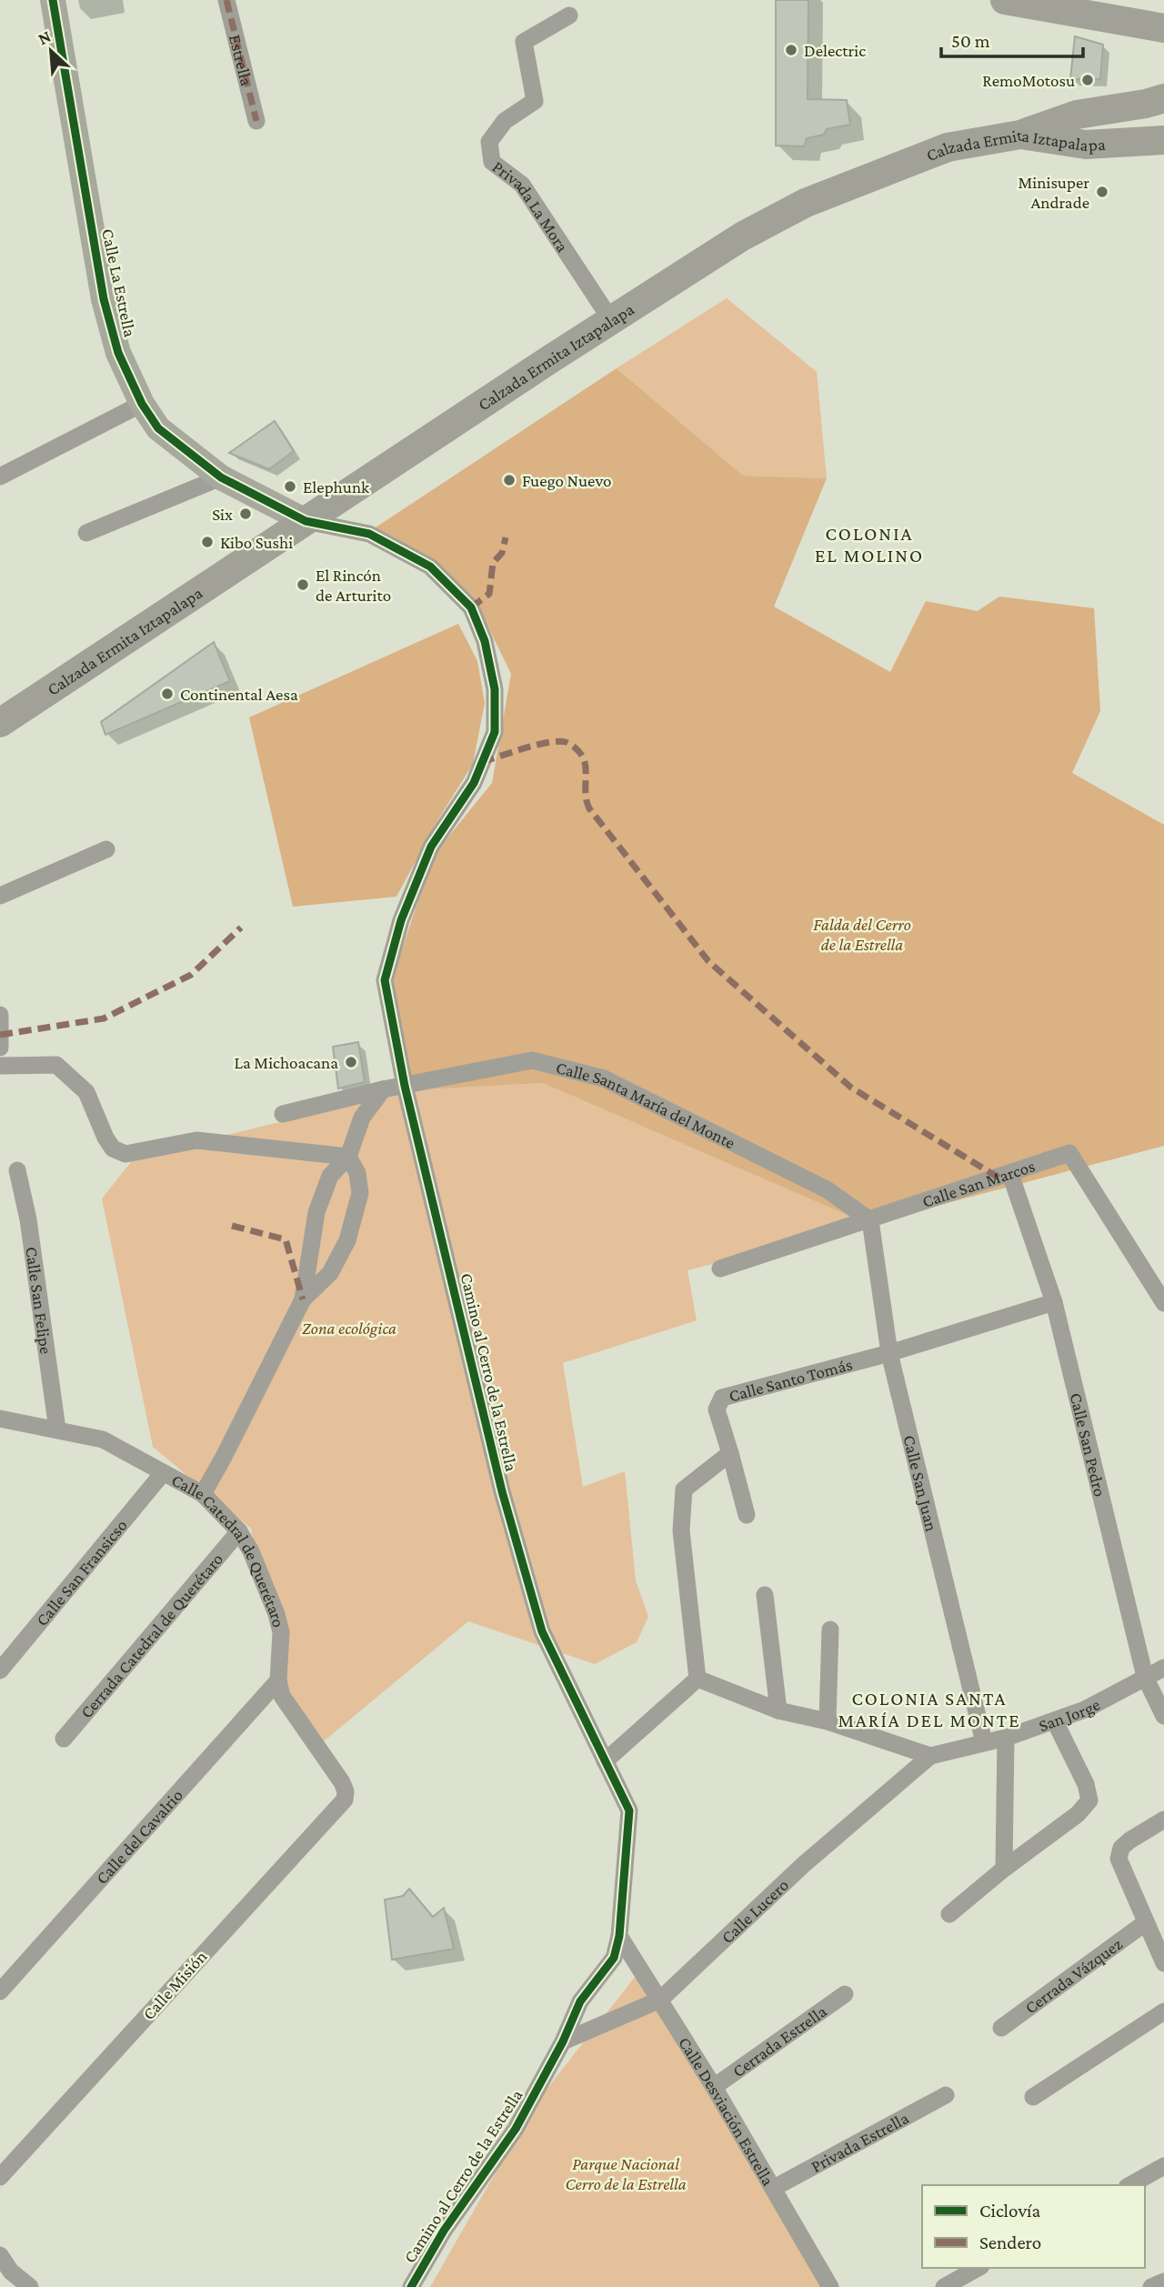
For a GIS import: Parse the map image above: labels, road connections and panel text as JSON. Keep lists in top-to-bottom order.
{
  "streets": {
    "main road": ["Calzada Ermita Iztapalapa"],
    "street": [
      "Estrella",
      "Privada La Mora",
      "Calle La Estrella",
      "Calle Santa María del Monte",
      "Calle San Marcos",
      "Calle San Felipe",
      "Camino al Cerro de la Estrella",
      "Calle Santo Tomás",
      "Calle San Pedro",
      "Calle San Juan",
      "Calle Catedral de Querétaro",
      "Calle San Fransicso",
      "Cerrada Catedral de Querétaro",
      "San Jorge",
      "Calle del Cavalrio",
      "Calle Lucero",
      "Cerrada Vázquez",
      "Calle Misión",
      "Cerrada Estrella",
      "Calle Desviación Estrella",
      "Privada Estrella"
    ]
  },
  "crossings": [
    ["Calzada Ermita Iztapalapa", "Privada La Mora"],
    ["Calzada Ermita Iztapalapa", "Calle La Estrella"],
    ["Calzada Ermita Iztapalapa", "Camino al Cerro de la Estrella"],
    ["Calle La Estrella", "Camino al Cerro de la Estrella"],
    ["Calle Santa María del Monte", "Calle San Marcos"],
    ["Calle Santa María del Monte", "Camino al Cerro de la Estrella"],
    ["Calle Santa María del Monte", "Calle San Juan"],
    ["Calle San Marcos", "Calle San Pedro"],
    ["Calle San Marcos", "Calle San Juan"],
    ["Calle San Felipe", "Calle Catedral de Querétaro"],
    ["Camino al Cerro de la Estrella", "Calle Lucero"],
    ["Camino al Cerro de la Estrella", "Calle Desviación Estrella"],
    ["Calle Santo Tomás", "Calle San Pedro"],
    ["Calle Santo Tomás", "Calle San Juan"],
    ["Calle San Pedro", "San Jorge"],
    ["Calle San Juan", "San Jorge"],
    ["Calle Catedral de Querétaro", "Calle San Fransicso"],
    ["Calle Catedral de Querétaro", "Cerrada Catedral de Querétaro"],
    ["Calle Catedral de Querétaro", "Calle del Cavalrio"],
    ["Calle Catedral de Querétaro", "Calle Misión"],
    ["San Jorge", "Calle Lucero"],
    ["Calle Lucero", "Calle Desviación Estrella"],
    ["Cerrada Estrella", "Calle Desviación Estrella"],
    ["Calle Desviación Estrella", "Privada Estrella"]
  ],
  "districts": ["COLONIA EL MOLINO", "COLONIA SANTA MARÍA DEL MONTE"],
  "parks": ["Falda del Cerro de la Estrella", "Zona ecológica", "Parque Nacional Cerro de la Estrella"],
  "places": [
    "Delectric",
    "RemoMotosu",
    "Minisuper Andrade",
    "Fuego Nuevo",
    "Elephunk",
    "Six",
    "Kibo Sushi",
    "El Rincón de Arturito",
    "Continental Aesa",
    "La Michoacana"
  ],
  "legend": ["Ciclovía", "Sendero"],
  "scale_bar": "50 m",
  "north": "top left"
}
